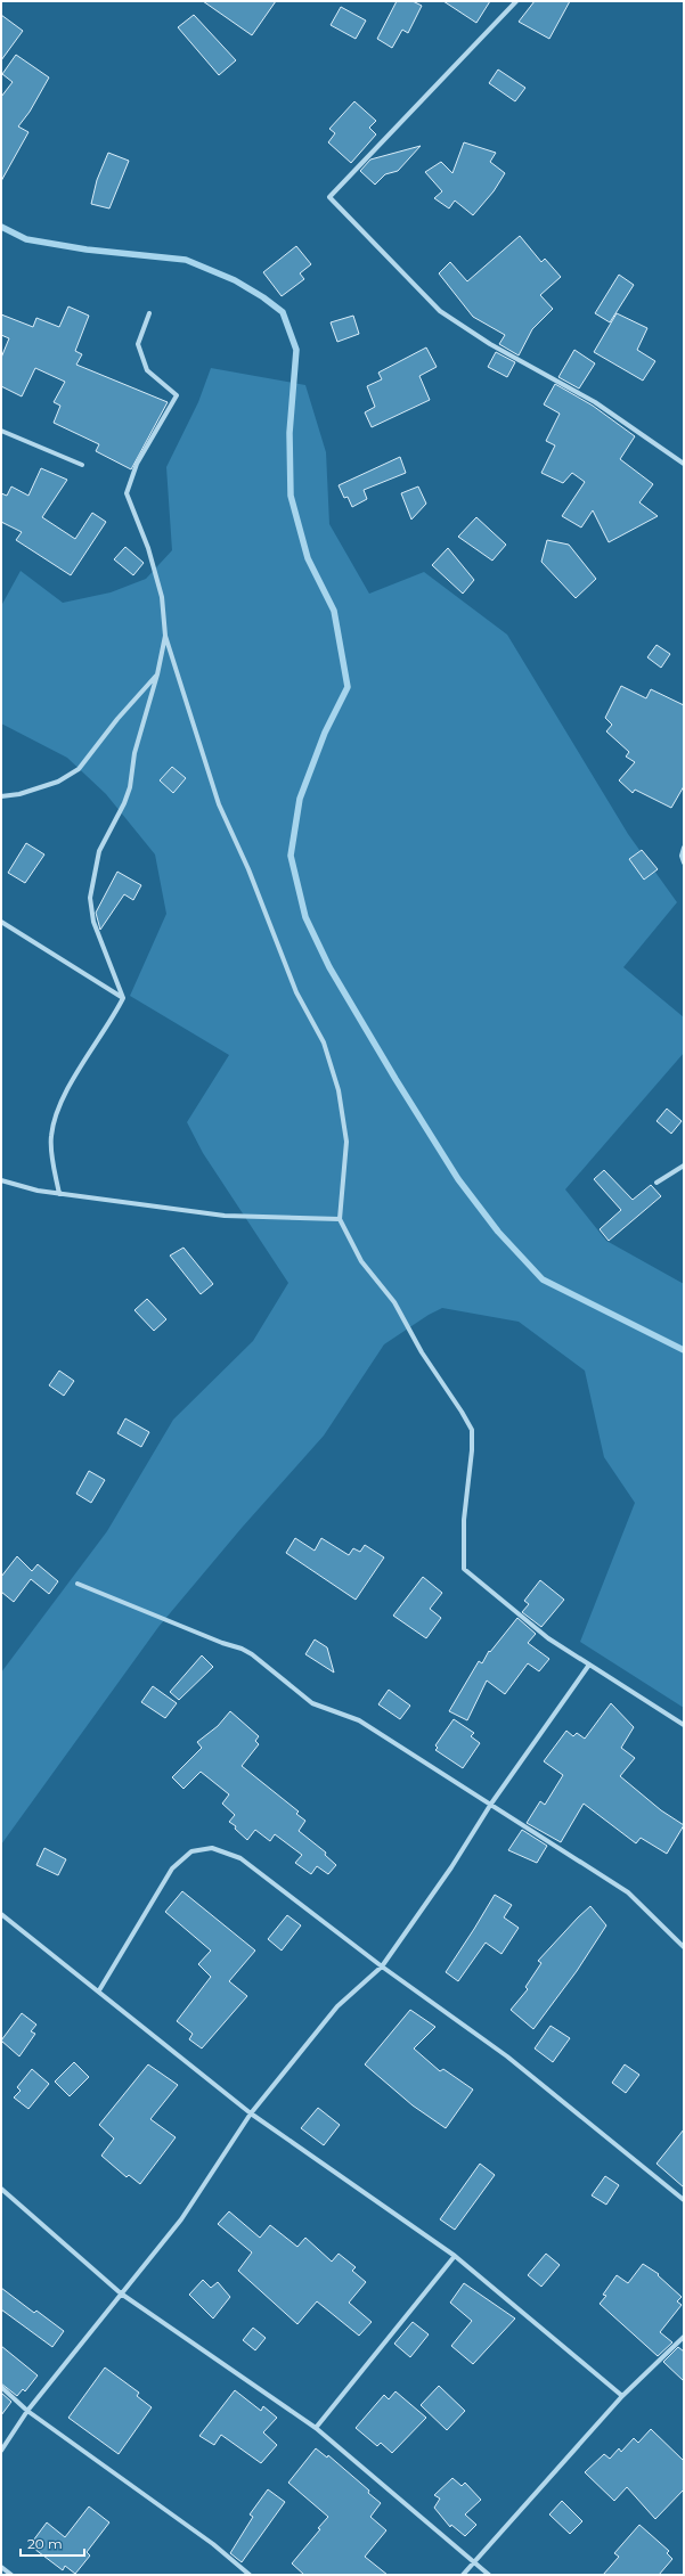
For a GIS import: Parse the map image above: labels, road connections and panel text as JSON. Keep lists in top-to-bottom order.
{
  "scale_bar": "20 m"
}
